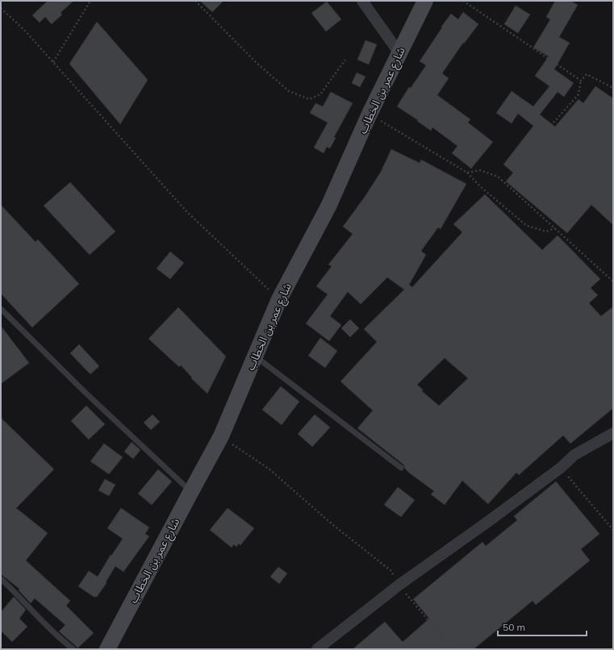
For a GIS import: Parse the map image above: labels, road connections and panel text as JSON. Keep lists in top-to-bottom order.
{
  "streets": {
    "main road": ["شارع عمر بن الخطاب"]
  },
  "scale_bar": "50 m"
}
